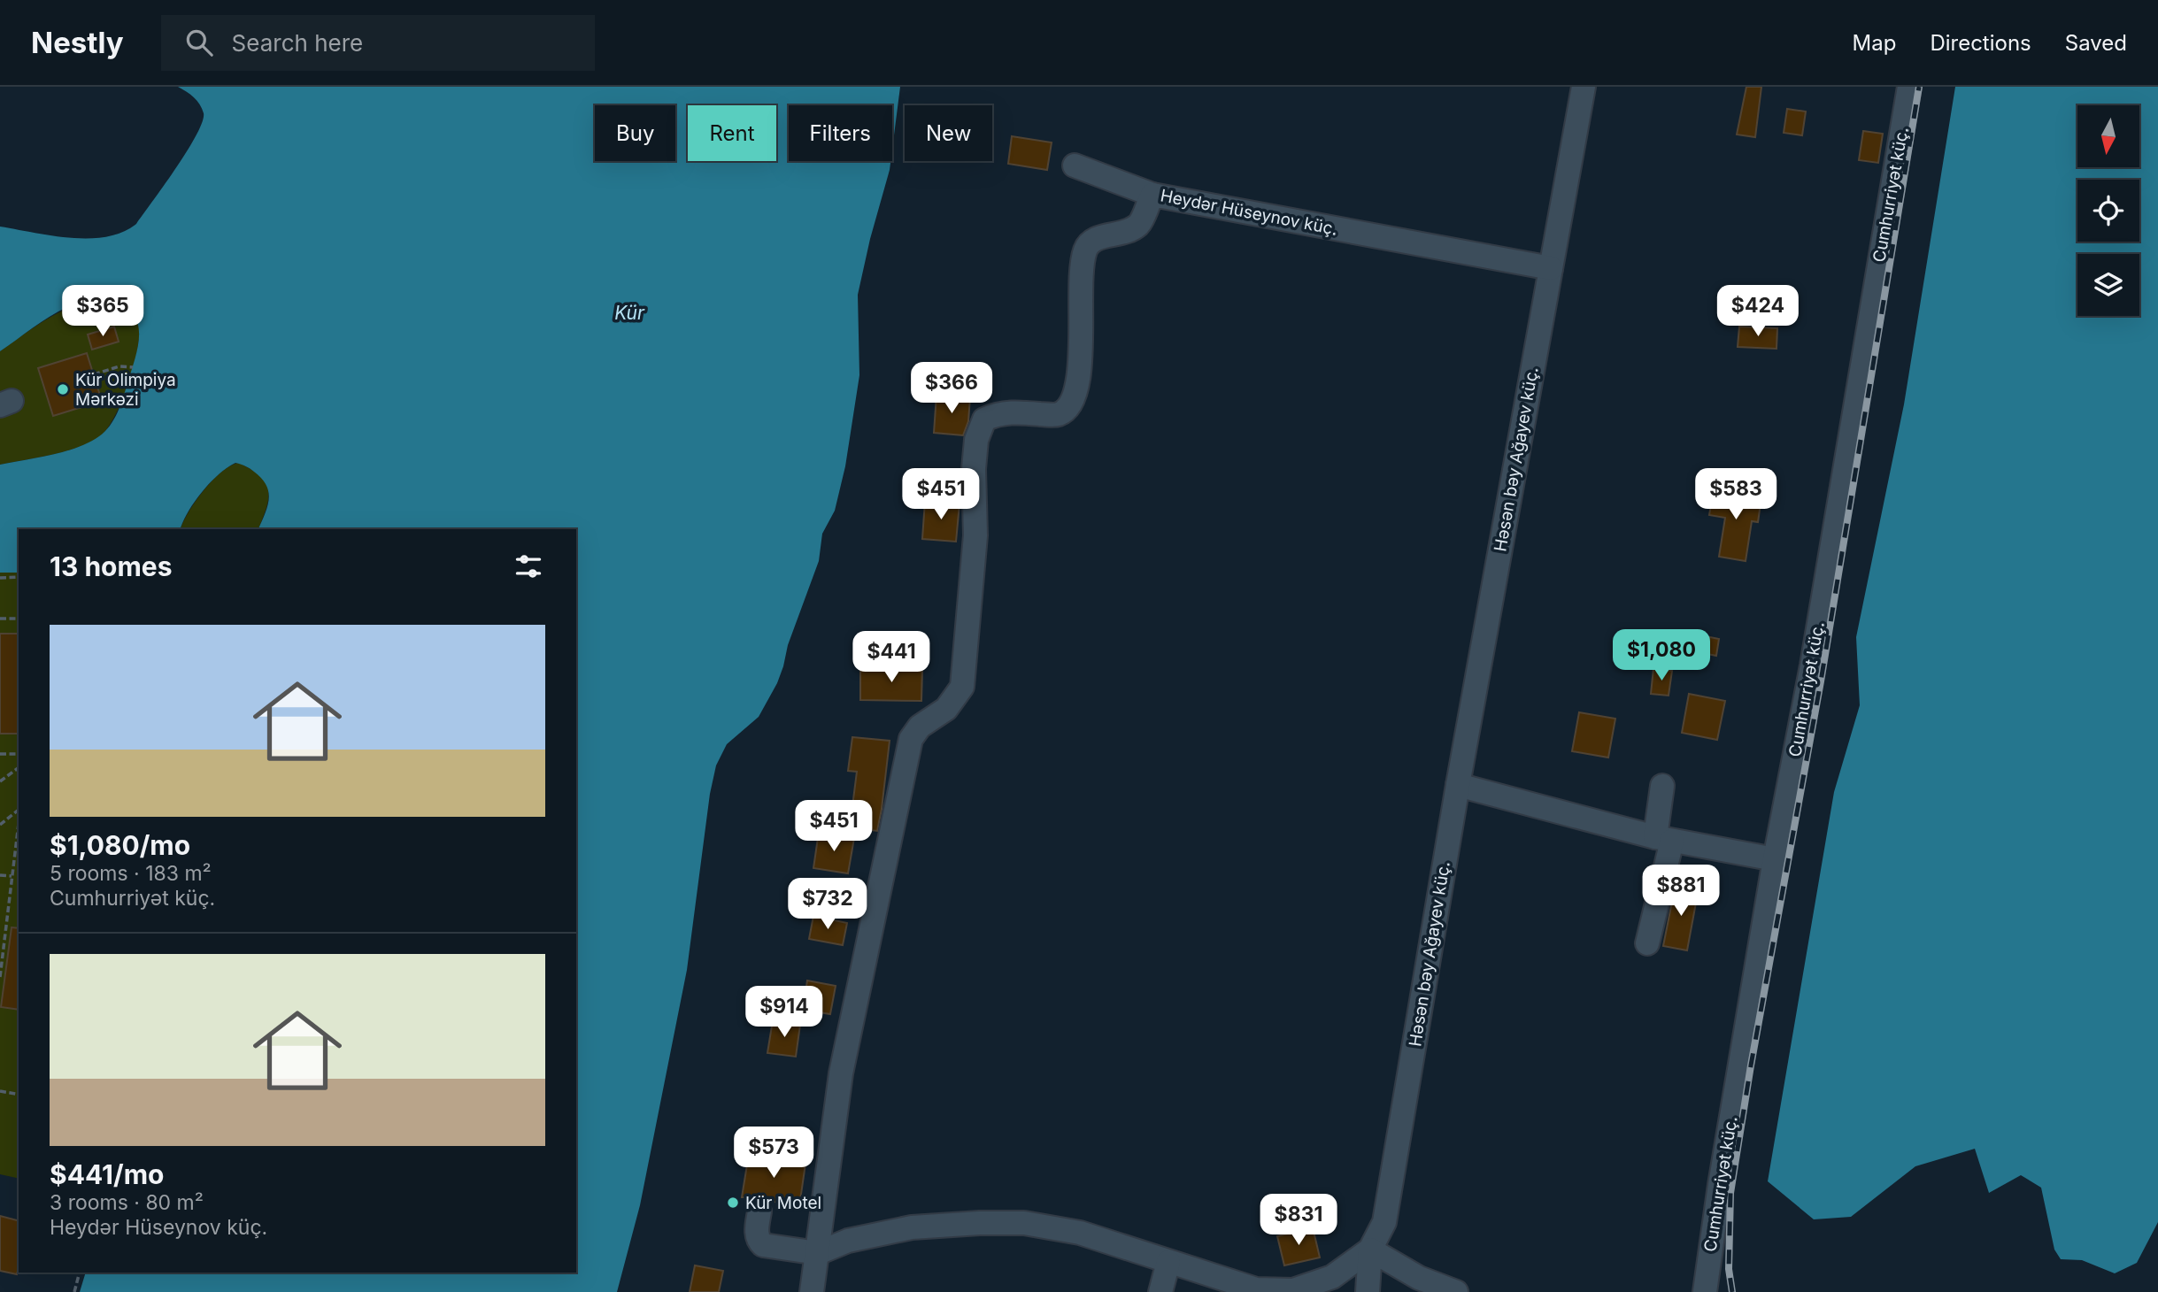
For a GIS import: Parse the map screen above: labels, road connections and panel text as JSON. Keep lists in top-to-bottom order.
{
  "streets": {
    "street": ["Cumhurriyət küç.", "Heydər Hüseynov küç.", "Həsən bəy Ağayev küç."]
  },
  "crossings": [
    ["Heydər Hüseynov küç.", "Həsən bəy Ağayev küç."]
  ],
  "water": ["Kür"],
  "places": ["Kür Olimpiya Mərkəzi", "Kür Motel"],
  "north": "bottom",
  "page": {
    "header": "Nestly",
    "search": "Search here",
    "nav": ["Map", "Directions", "Saved"],
    "chip": [
      "Buy",
      "Rent",
      "Filters",
      "New"
    ],
    "price": [
      "$365",
      "$424",
      "$366",
      "$451",
      "$583",
      "$1,080",
      "$441",
      "$451",
      "$881",
      "$732",
      "$914",
      "$573",
      "$831"
    ],
    "heading": "13 homes",
    "list": [
      {
        "name": "$1,080/mo",
        "note": "5 rooms · 183 m² · Cumhurriyət küç."
      },
      {
        "name": "$441/mo",
        "note": "3 rooms · 80 m² · Heydər Hüseynov küç."
      }
    ]
  }
}
